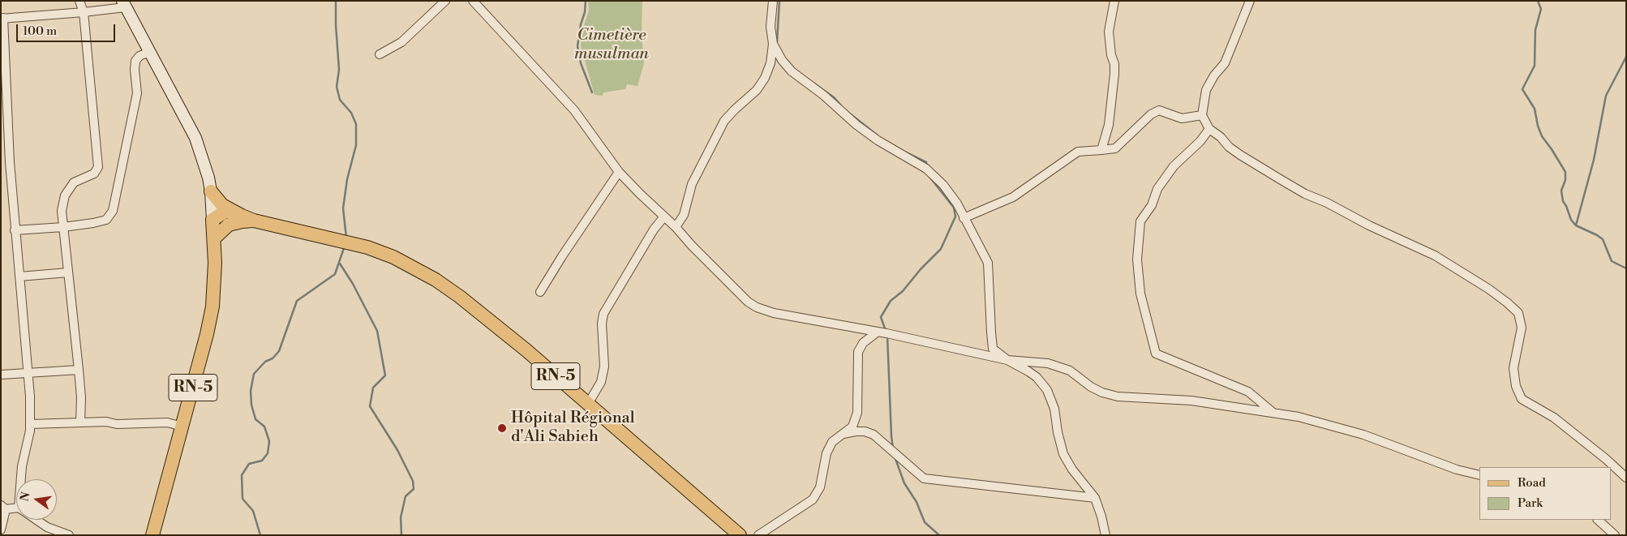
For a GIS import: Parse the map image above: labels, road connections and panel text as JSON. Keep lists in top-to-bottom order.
{
  "streets": {
    "main road": ["RN-5"]
  },
  "parks": ["Cimetière musulman"],
  "places": ["Hôpital Régional d'Ali Sabieh"],
  "legend": ["Road", "Park"],
  "scale_bar": "100 m",
  "north": "left"
}
